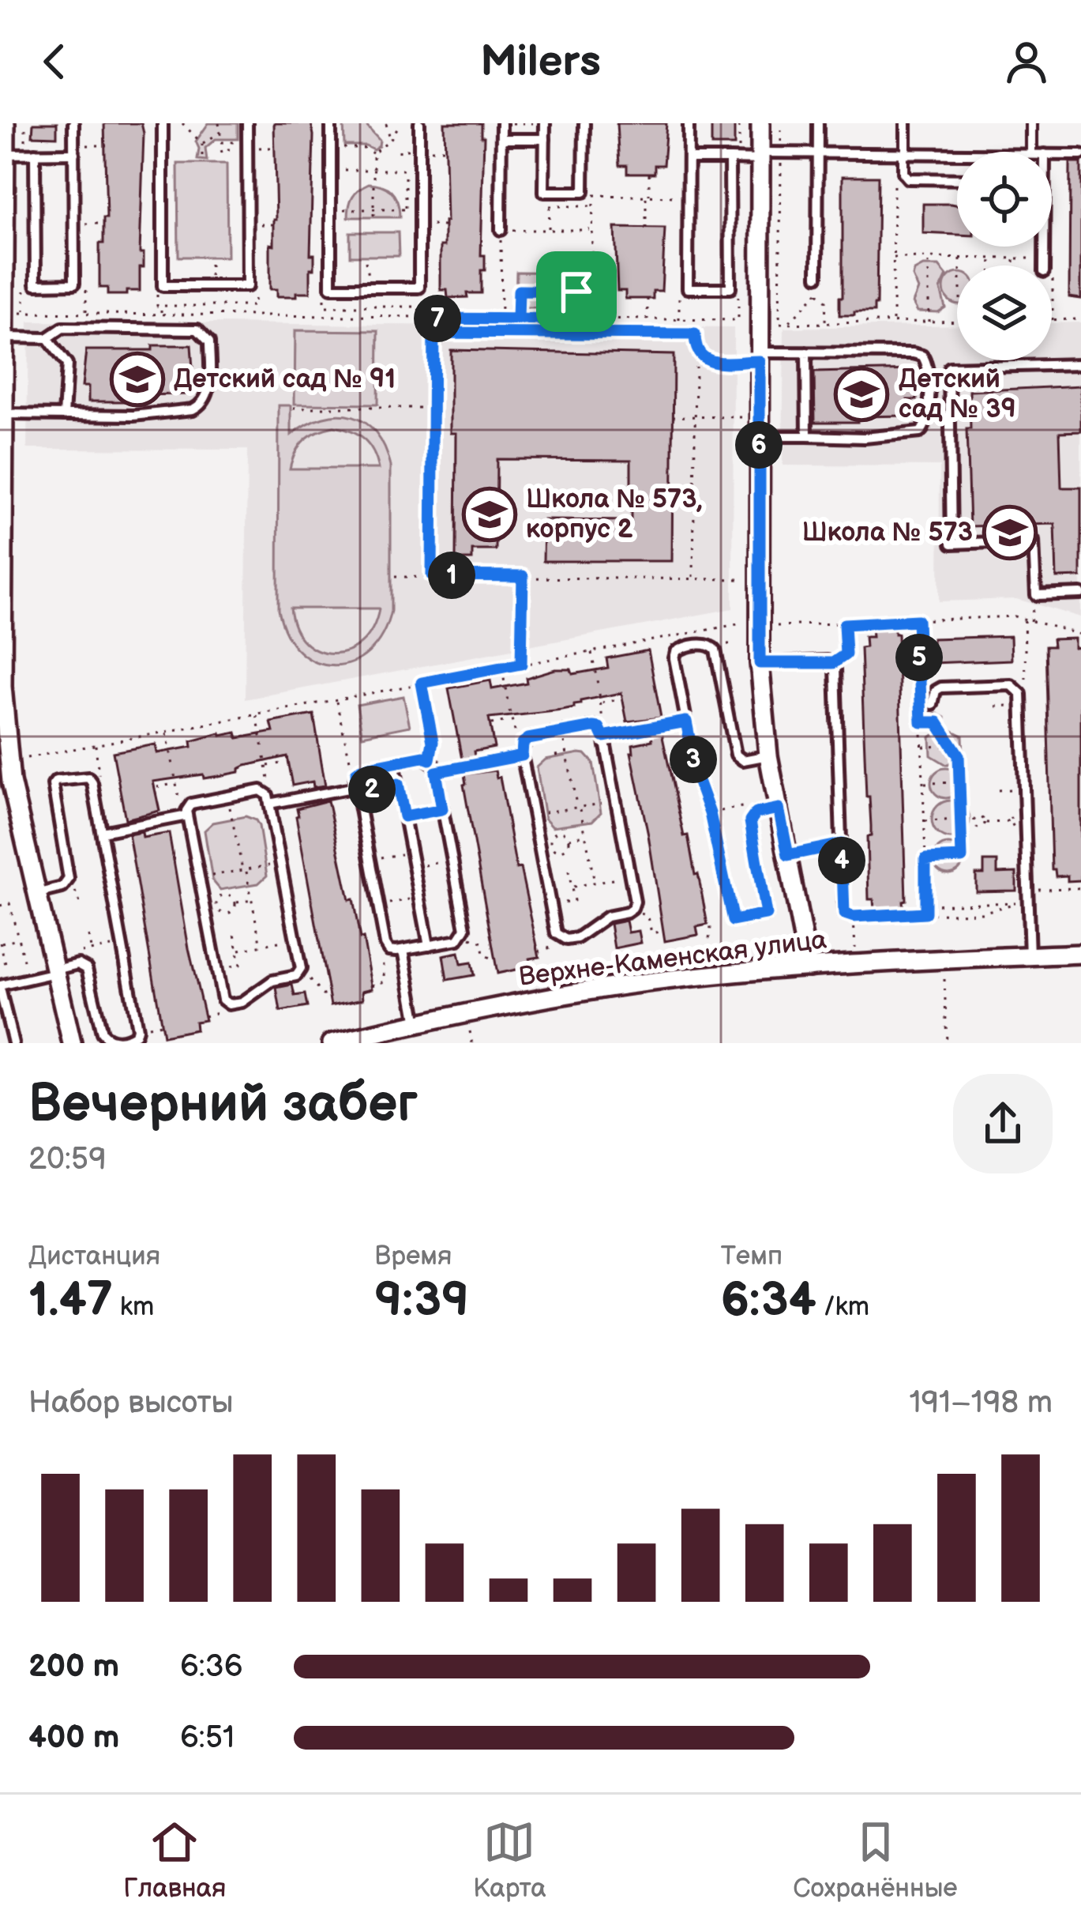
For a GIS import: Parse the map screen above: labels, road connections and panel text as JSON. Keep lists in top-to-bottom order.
{
  "streets": {
    "street": ["Верхне-Каменская улица"]
  },
  "places": {
    "school or university": [
      "Детский сад № 91",
      "Детский сад № 39",
      "Школа № 573, корпус 2",
      "Школа № 573"
    ]
  },
  "page": {
    "header": "Milers",
    "pins": [
      "7",
      "6",
      "1",
      "5",
      "3",
      "2",
      "4"
    ],
    "heading": ["Вечерний забег", "20:59"],
    "stats": [
      ["Дистанция", "1.47 km"],
      ["Время", "9:39"],
      ["Темп", "6:34 /km"]
    ],
    "chart": ["Набор высоты", "191–198 m"],
    "list": [
      {
        "name": "200 m",
        "note": "6:36"
      },
      {
        "name": "400 m",
        "note": "6:51"
      }
    ],
    "tabs": ["Главная", "Карта", "Сохранённые"]
  }
}
